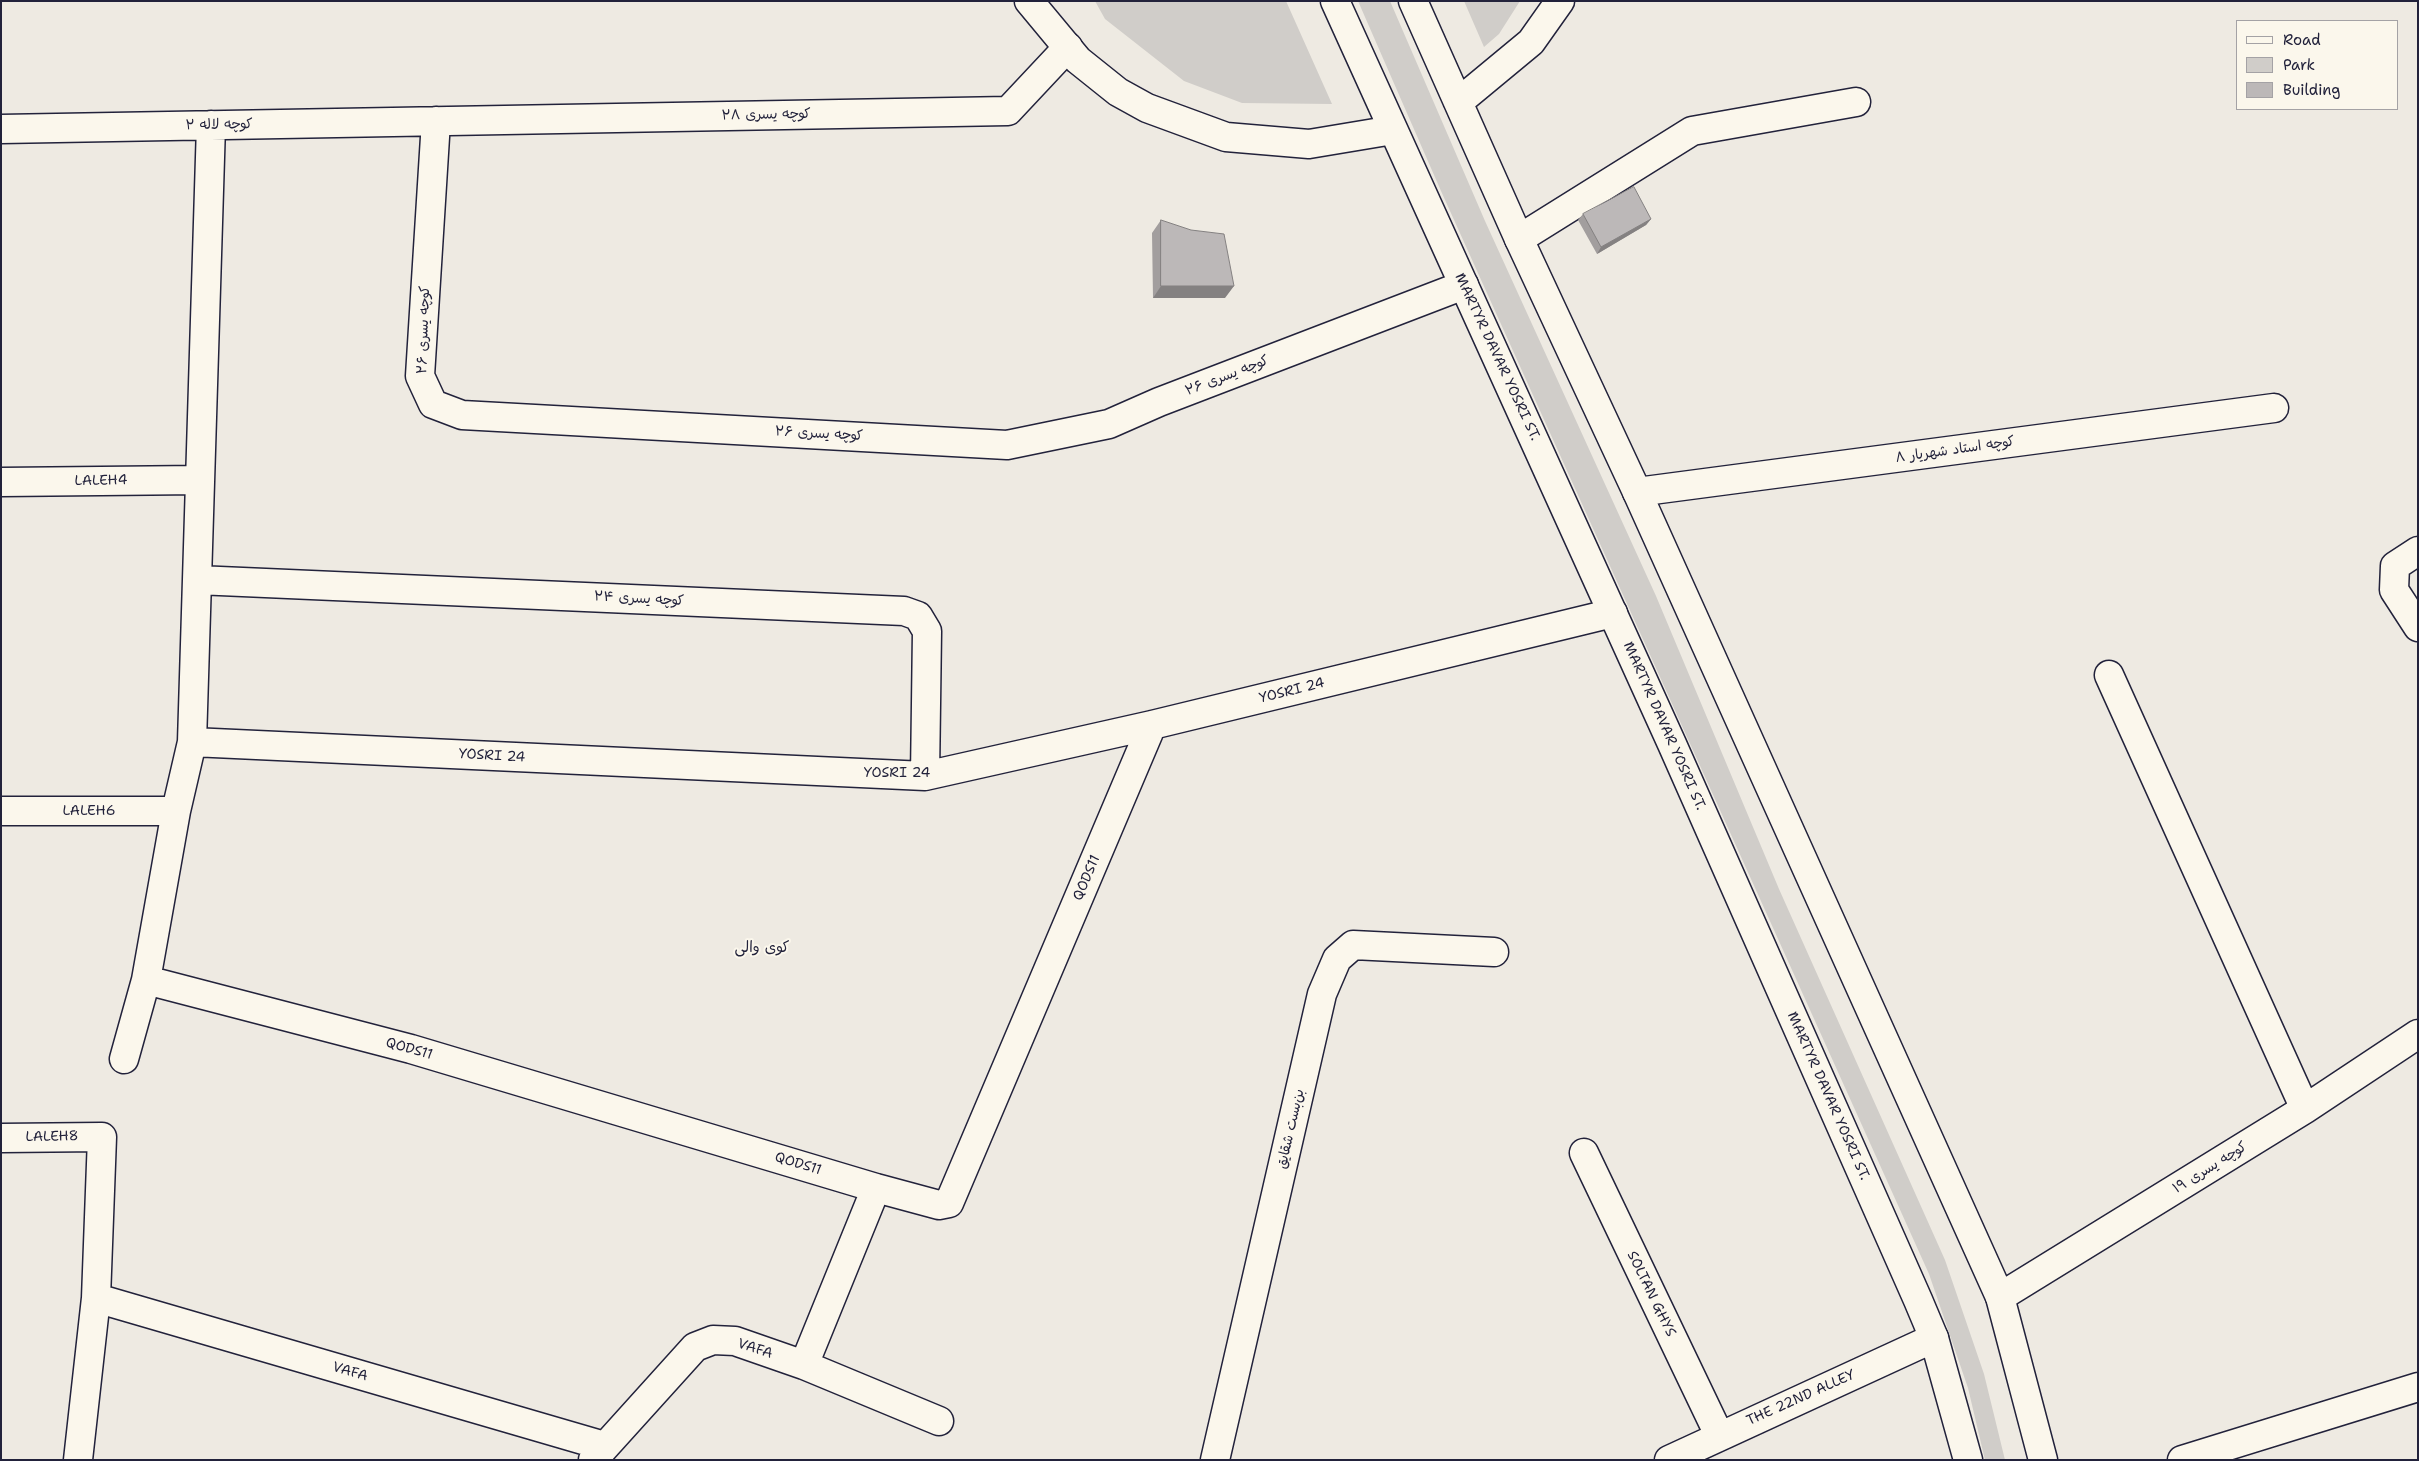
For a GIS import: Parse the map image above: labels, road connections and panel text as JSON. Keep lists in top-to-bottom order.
{
  "streets": {
    "street": [
      "کوچه یسری ۲۸",
      "کوچه لاله ۲",
      "کوچه یسری ۲۶",
      "MARTYR DAVAR YOSRI ST.",
      "کوچه استاد شهریار ۸",
      "LALEH4",
      "کوچه یسری ۲۴",
      "YOSRI 24",
      "LALEH6",
      "QODS11",
      "بن‌بست شقایق",
      "LALEH8",
      "کوچه یسری ۱۹",
      "SOLTAN GHYS",
      "VAFA",
      "THE 22ND ALLEY"
    ]
  },
  "crossings": [
    ["کوچه یسری ۲۸", "کوچه لاله ۲"],
    ["کوچه یسری ۲۸", "کوچه یسری ۲۶"],
    ["کوچه لاله ۲", "کوچه یسری ۲۶"],
    ["کوچه یسری ۲۶", "MARTYR DAVAR YOSRI ST."],
    ["MARTYR DAVAR YOSRI ST.", "YOSRI 24"],
    ["MARTYR DAVAR YOSRI ST.", "THE 22ND ALLEY"],
    ["کوچه یسری ۲۴", "YOSRI 24"],
    ["YOSRI 24", "QODS11"],
    ["LALEH8", "VAFA"],
    ["SOLTAN GHYS", "THE 22ND ALLEY"]
  ],
  "districts": ["کوی والی"],
  "legend": ["Road", "Park", "Building"]
}
